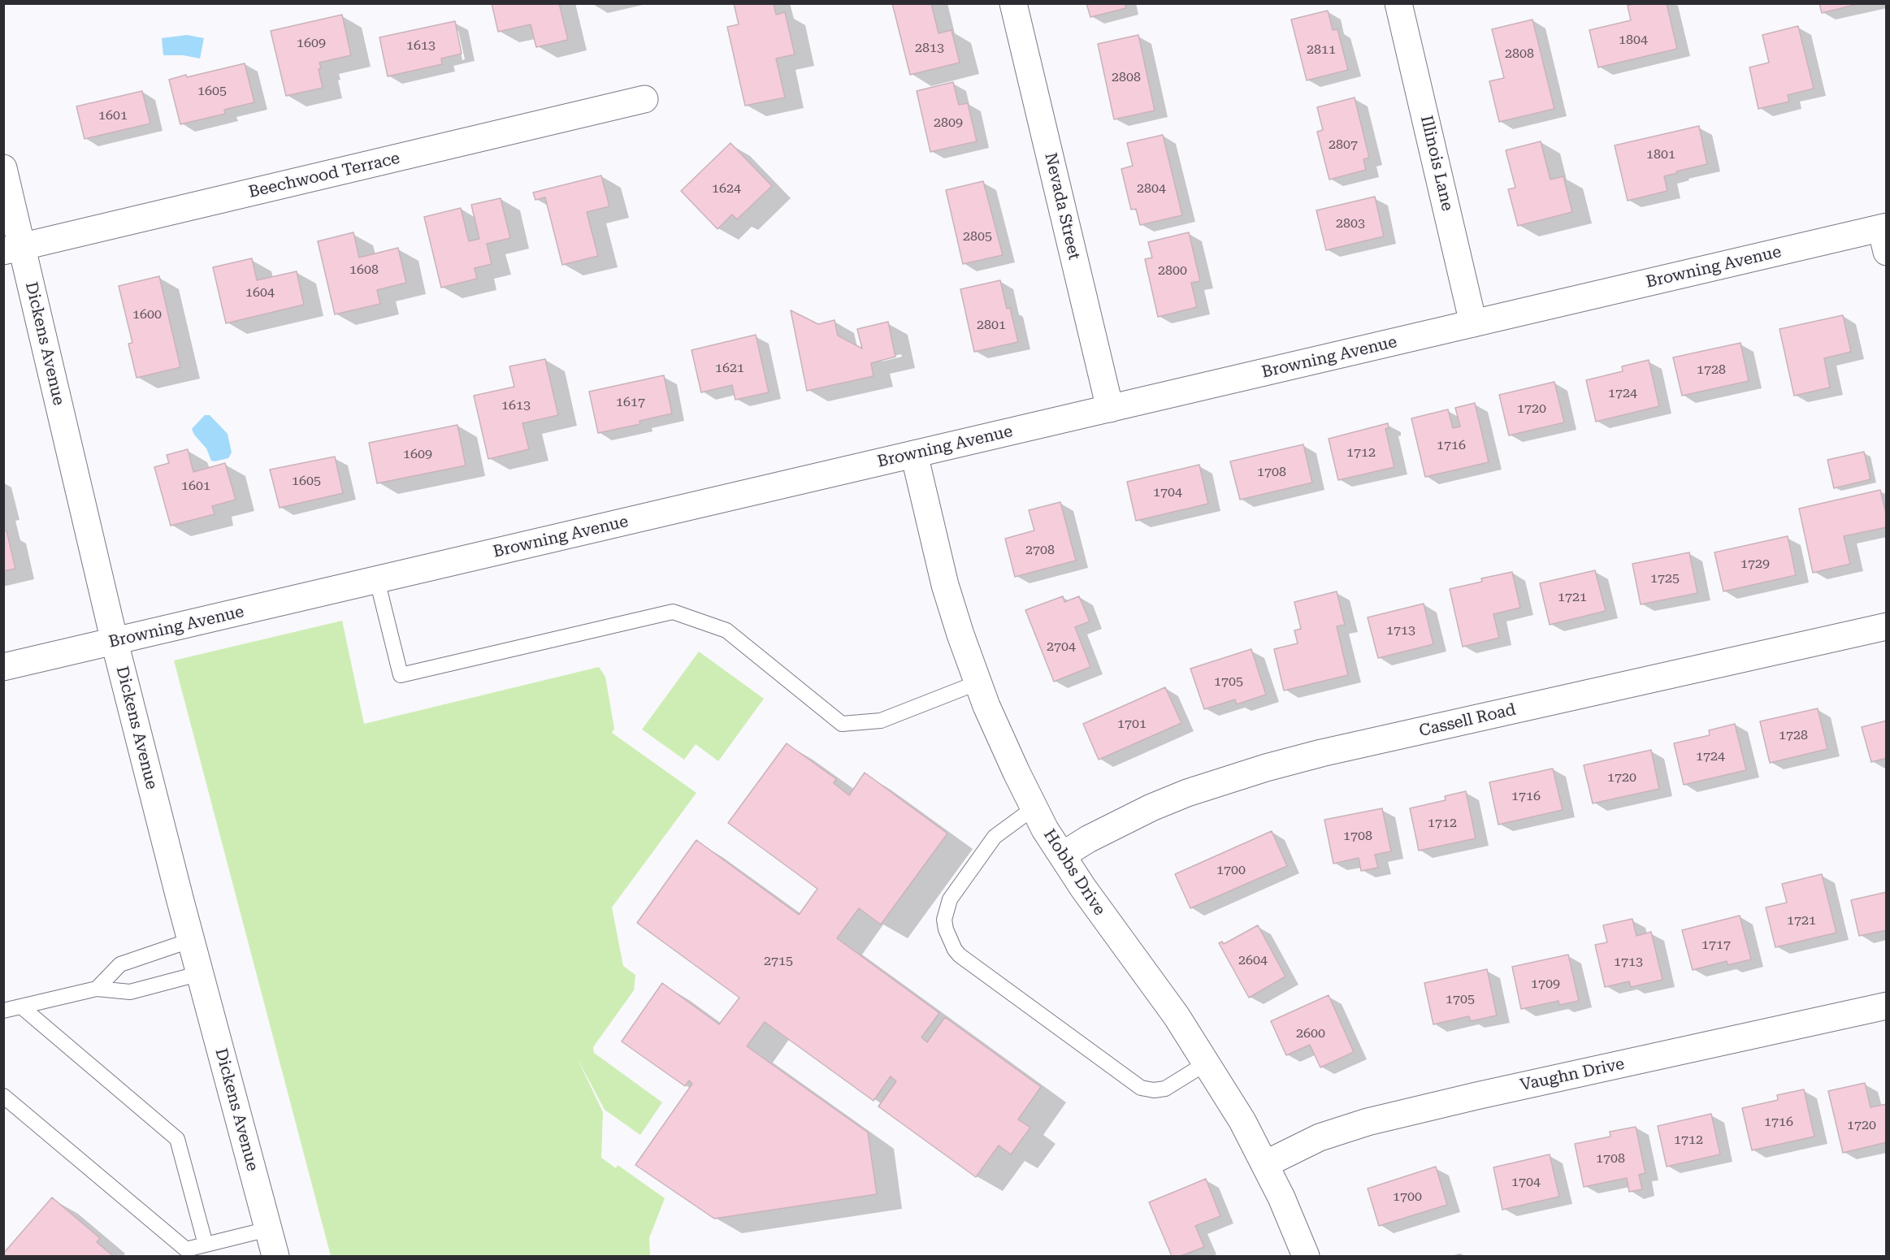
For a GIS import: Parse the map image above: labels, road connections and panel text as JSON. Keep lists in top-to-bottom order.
{
  "streets": {
    "street": [
      "Illinois Lane",
      "Beechwood Terrace",
      "Nevada Street",
      "Browning Avenue",
      "Dickens Avenue",
      "Cassell Road",
      "Hobbs Drive",
      "Vaughn Drive"
    ]
  },
  "crossings": [
    ["Illinois Lane", "Browning Avenue"],
    ["Beechwood Terrace", "Dickens Avenue"],
    ["Nevada Street", "Browning Avenue"],
    ["Browning Avenue", "Dickens Avenue"],
    ["Browning Avenue", "Hobbs Drive"],
    ["Cassell Road", "Hobbs Drive"],
    ["Hobbs Drive", "Vaughn Drive"]
  ],
  "house_numbers": [
    "1804",
    "1609",
    "1613",
    "2813",
    "2811",
    "2808",
    "2808",
    "1605",
    "1601",
    "2809",
    "2807",
    "1801",
    "1624",
    "2804",
    "2803",
    "2805",
    "1608",
    "2800",
    "1604",
    "1600",
    "2801",
    "1621",
    "1728",
    "1724",
    "1617",
    "1613",
    "1720",
    "1716",
    "1712",
    "1609",
    "1708",
    "1605",
    "1601",
    "1704",
    "2708",
    "1729",
    "1725",
    "1721",
    "1713",
    "2704",
    "1705",
    "1701",
    "1728",
    "1724",
    "1720",
    "1716",
    "1712",
    "1708",
    "1700",
    "1721",
    "1717",
    "2604",
    "2715",
    "1713",
    "1709",
    "1705",
    "2600",
    "1716",
    "1720",
    "1712",
    "1708",
    "1704",
    "1700"
  ]
}
